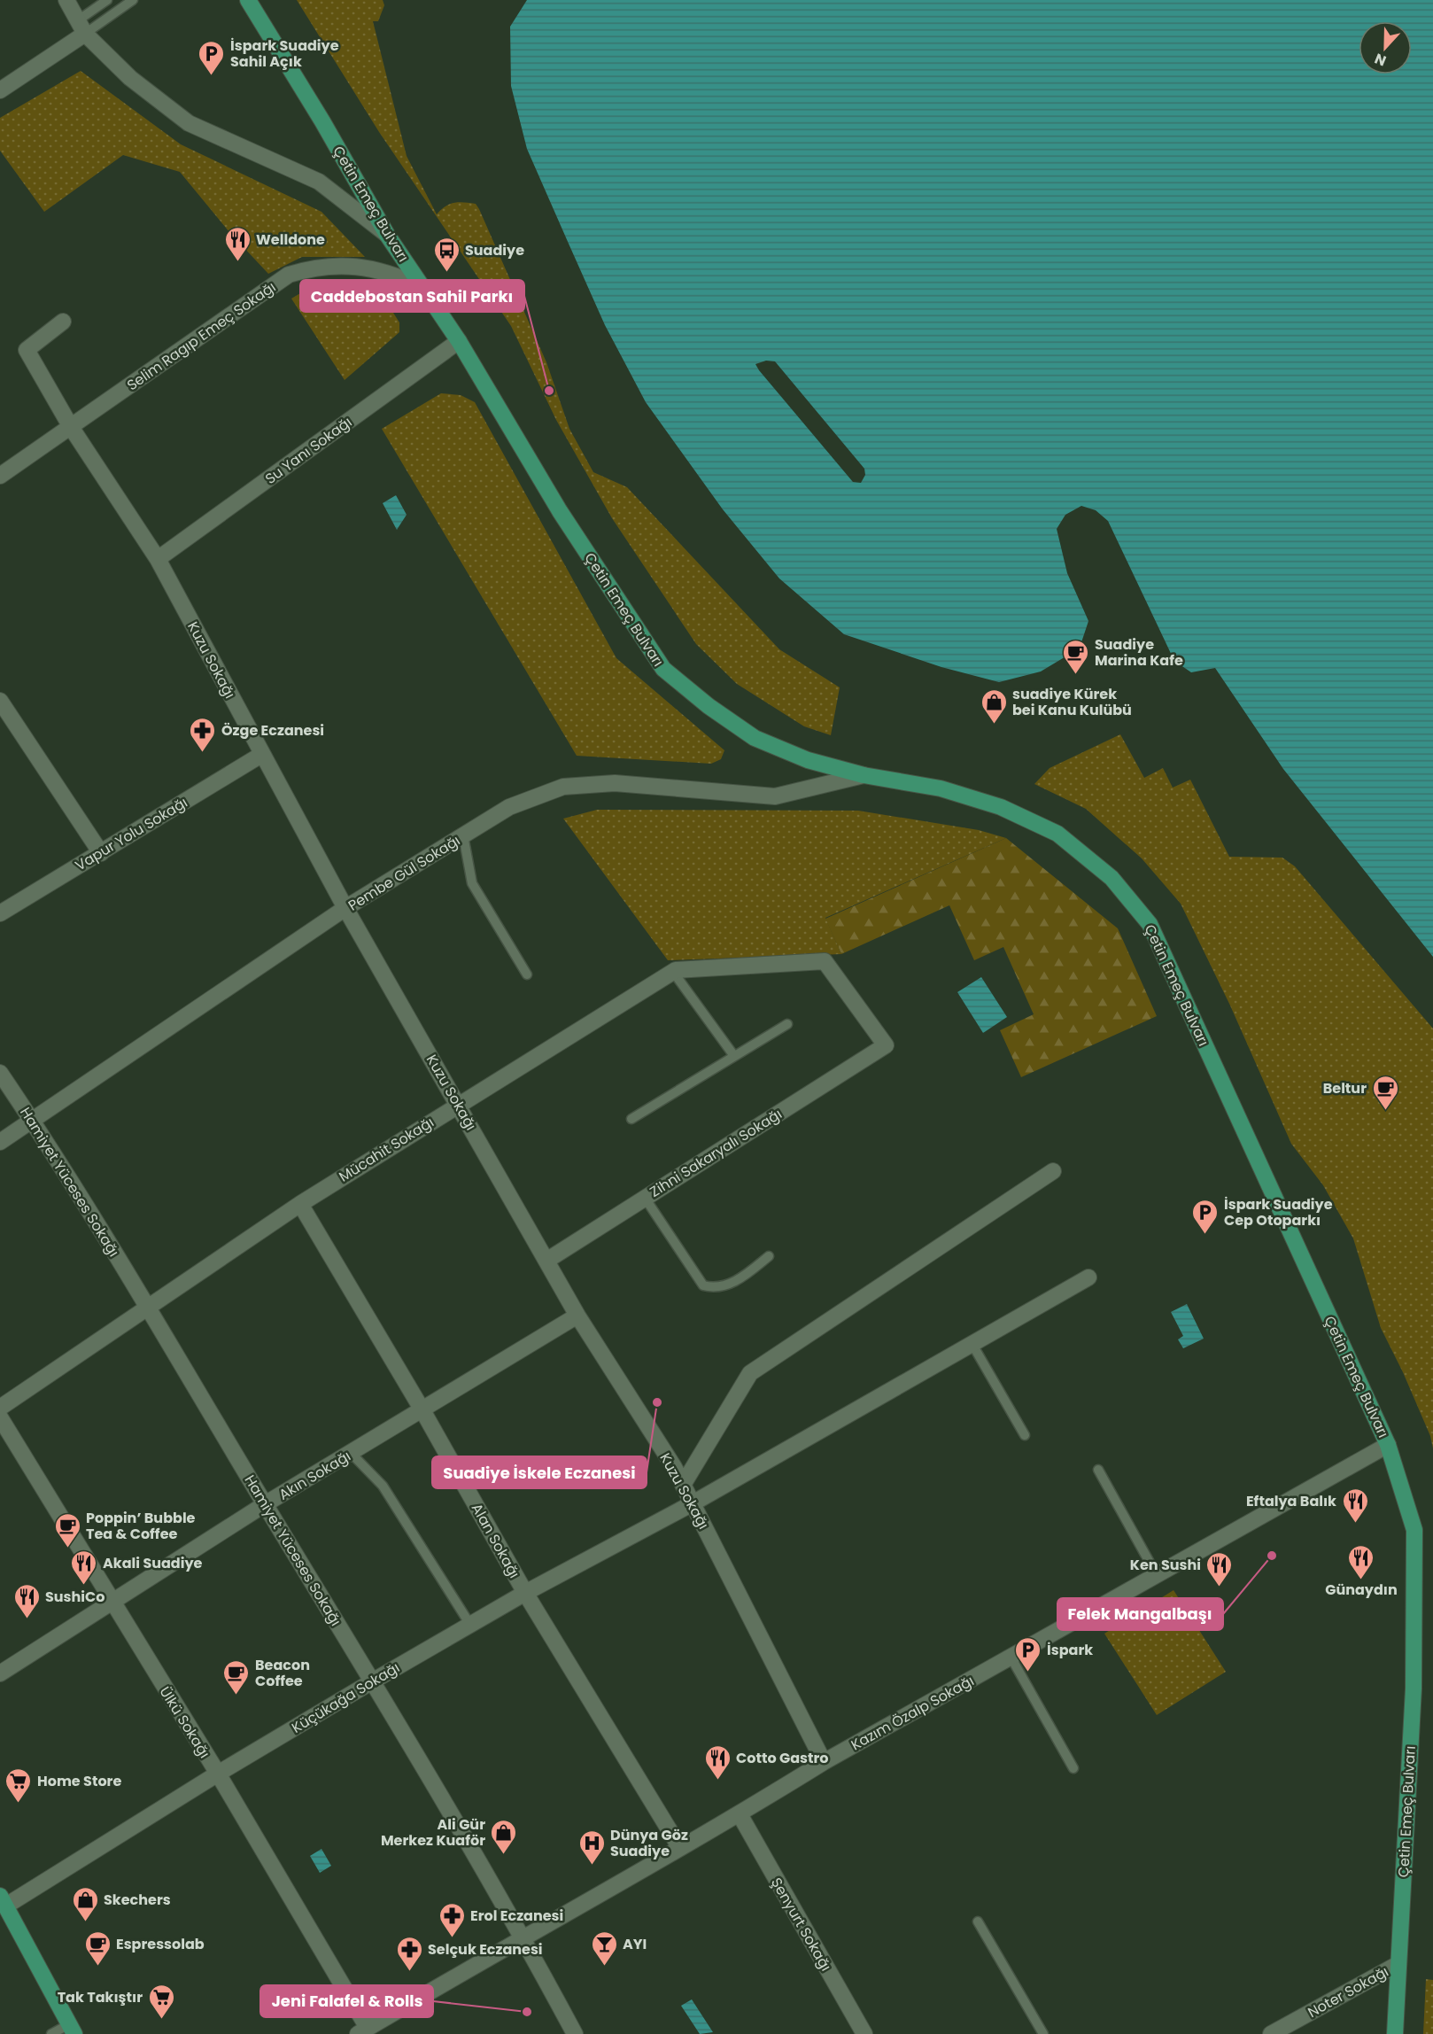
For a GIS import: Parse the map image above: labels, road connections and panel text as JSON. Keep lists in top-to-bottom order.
{
  "streets": {
    "main road": ["Çetin Emeç Bulvarı"],
    "street": [
      "Selim Ragıp Emeç Sokağı",
      "Su Yanı Sokağı",
      "Kuzu Sokağı",
      "Vapur Yolu Sokağı",
      "Pembe Gül Sokağı",
      "Mücahit Sokağı",
      "Zihni Sakaryalı Sokağı",
      "Hamiyet Yüceses Sokağı",
      "Akın Sokağı",
      "Alan Sokağı",
      "Küçükağa Sokağı",
      "Kazım Özalp Sokağı",
      "Ülkü Sokağı",
      "Şenyurt Sokağı",
      "Noter Sokağı"
    ]
  },
  "crossings": [
    ["Çetin Emeç Bulvarı", "Selim Ragıp Emeç Sokağı"],
    ["Çetin Emeç Bulvarı", "Su Yanı Sokağı"],
    ["Çetin Emeç Bulvarı", "Pembe Gül Sokağı"],
    ["Çetin Emeç Bulvarı", "Kazım Özalp Sokağı"],
    ["Çetin Emeç Bulvarı", "Noter Sokağı"],
    ["Selim Ragıp Emeç Sokağı", "Kuzu Sokağı"],
    ["Su Yanı Sokağı", "Kuzu Sokağı"],
    ["Kuzu Sokağı", "Vapur Yolu Sokağı"],
    ["Kuzu Sokağı", "Pembe Gül Sokağı"],
    ["Kuzu Sokağı", "Mücahit Sokağı"],
    ["Kuzu Sokağı", "Zihni Sakaryalı Sokağı"],
    ["Kuzu Sokağı", "Akın Sokağı"],
    ["Kuzu Sokağı", "Küçükağa Sokağı"],
    ["Kuzu Sokağı", "Kazım Özalp Sokağı"],
    ["Pembe Gül Sokağı", "Hamiyet Yüceses Sokağı"],
    ["Mücahit Sokağı", "Zihni Sakaryalı Sokağı"],
    ["Mücahit Sokağı", "Hamiyet Yüceses Sokağı"],
    ["Mücahit Sokağı", "Alan Sokağı"],
    ["Hamiyet Yüceses Sokağı", "Akın Sokağı"],
    ["Hamiyet Yüceses Sokağı", "Küçükağa Sokağı"],
    ["Hamiyet Yüceses Sokağı", "Kazım Özalp Sokağı"],
    ["Akın Sokağı", "Alan Sokağı"],
    ["Akın Sokağı", "Ülkü Sokağı"],
    ["Alan Sokağı", "Küçükağa Sokağı"],
    ["Alan Sokağı", "Kazım Özalp Sokağı"],
    ["Küçükağa Sokağı", "Ülkü Sokağı"],
    ["Kazım Özalp Sokağı", "Ülkü Sokağı"],
    ["Kazım Özalp Sokağı", "Şenyurt Sokağı"]
  ],
  "places": {
    "parking": ["İspark Suadiye Sahil Açık", "İspark Suadiye Cep Otoparkı", "İspark"],
    "restaurant": [
      "Welldone",
      "Eftalya Balık",
      "Günaydın",
      "Akali Suadiye",
      "Ken Sushi",
      "SushiCo",
      "Cotto Gastro"
    ],
    "bus stop": ["Suadiye"],
    "other": [
      "Caddebostan Sahil Parkı",
      "Suadiye İskele Eczanesi",
      "Felek Mangalbaşı",
      "Jeni Falafel & Rolls"
    ],
    "cafe": [
      "Suadiye Marina Kafe",
      "Beltur",
      "Poppin’ Bubble Tea & Coffee",
      "Beacon Coffee",
      "Espressolab"
    ],
    "shop": ["suadiye Kürek bei Kanu Kulübü", "Ali Gür Merkez Kuaför", "Skechers"],
    "pharmacy": ["Özge Eczanesi", "Erol Eczanesi", "Selçuk Eczanesi"],
    "supermarket": ["Home Store", "Tak Takıştır"],
    "hospital": ["Dünya Göz Suadiye"],
    "bar": ["AYI"]
  },
  "north": "bottom"
}
